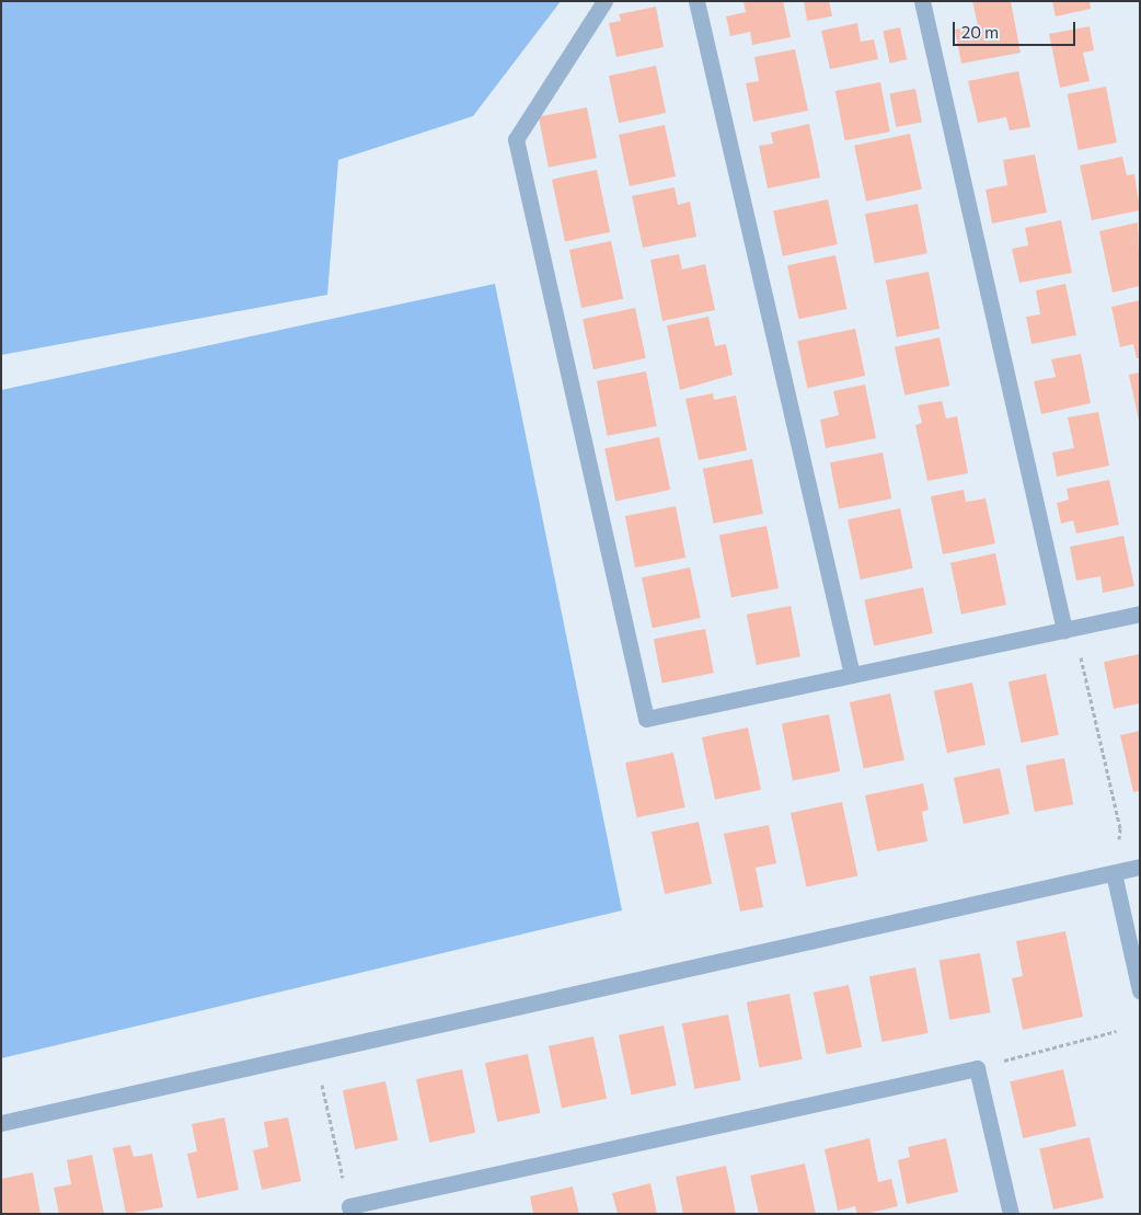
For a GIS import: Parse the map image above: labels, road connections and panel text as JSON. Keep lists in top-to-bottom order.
{
  "scale_bar": "20 m"
}
